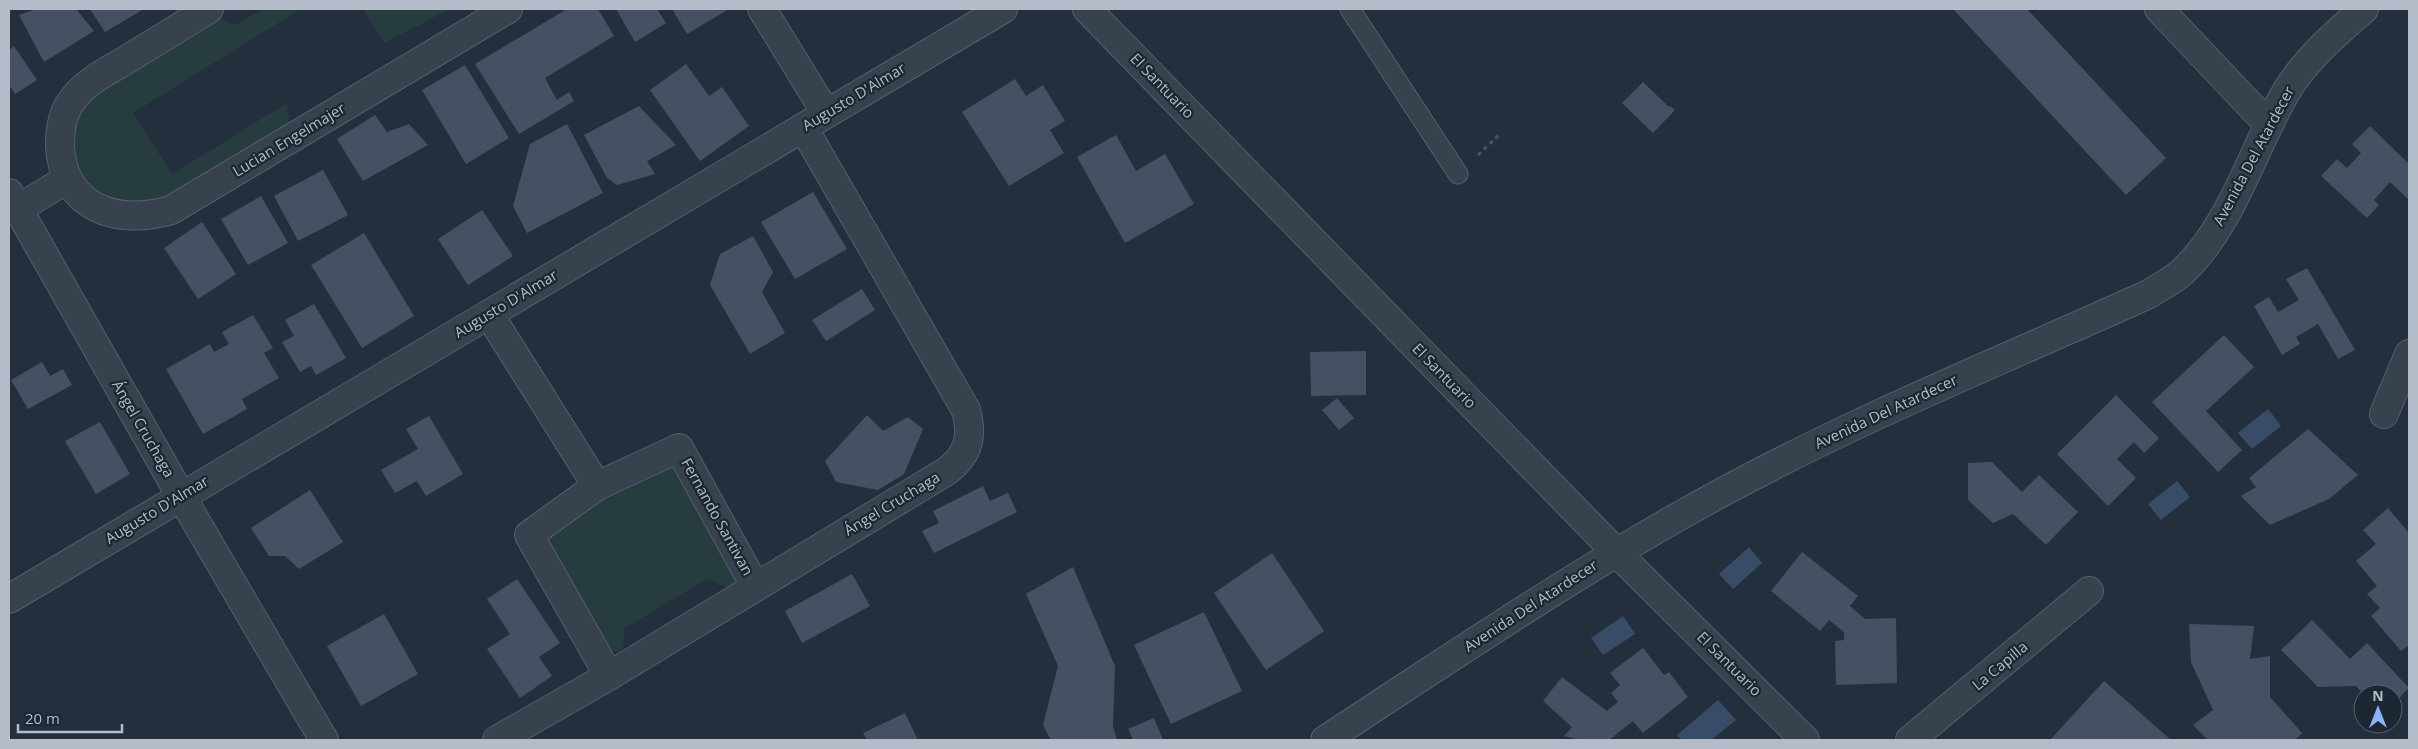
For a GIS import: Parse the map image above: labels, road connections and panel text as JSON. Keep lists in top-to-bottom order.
{
  "streets": {
    "street": [
      "El Santuario",
      "Augusto D'Almar",
      "Lucian Engelmajer",
      "Avenida Del Atardecer",
      "Ángel Cruchaga",
      "Fernando Santivan",
      "La Capilla"
    ]
  },
  "crossings": [
    ["El Santuario", "Avenida Del Atardecer"],
    ["Augusto D'Almar", "Ángel Cruchaga"],
    ["Ángel Cruchaga", "Fernando Santivan"]
  ],
  "scale_bar": "20 m",
  "north": "top"
}
